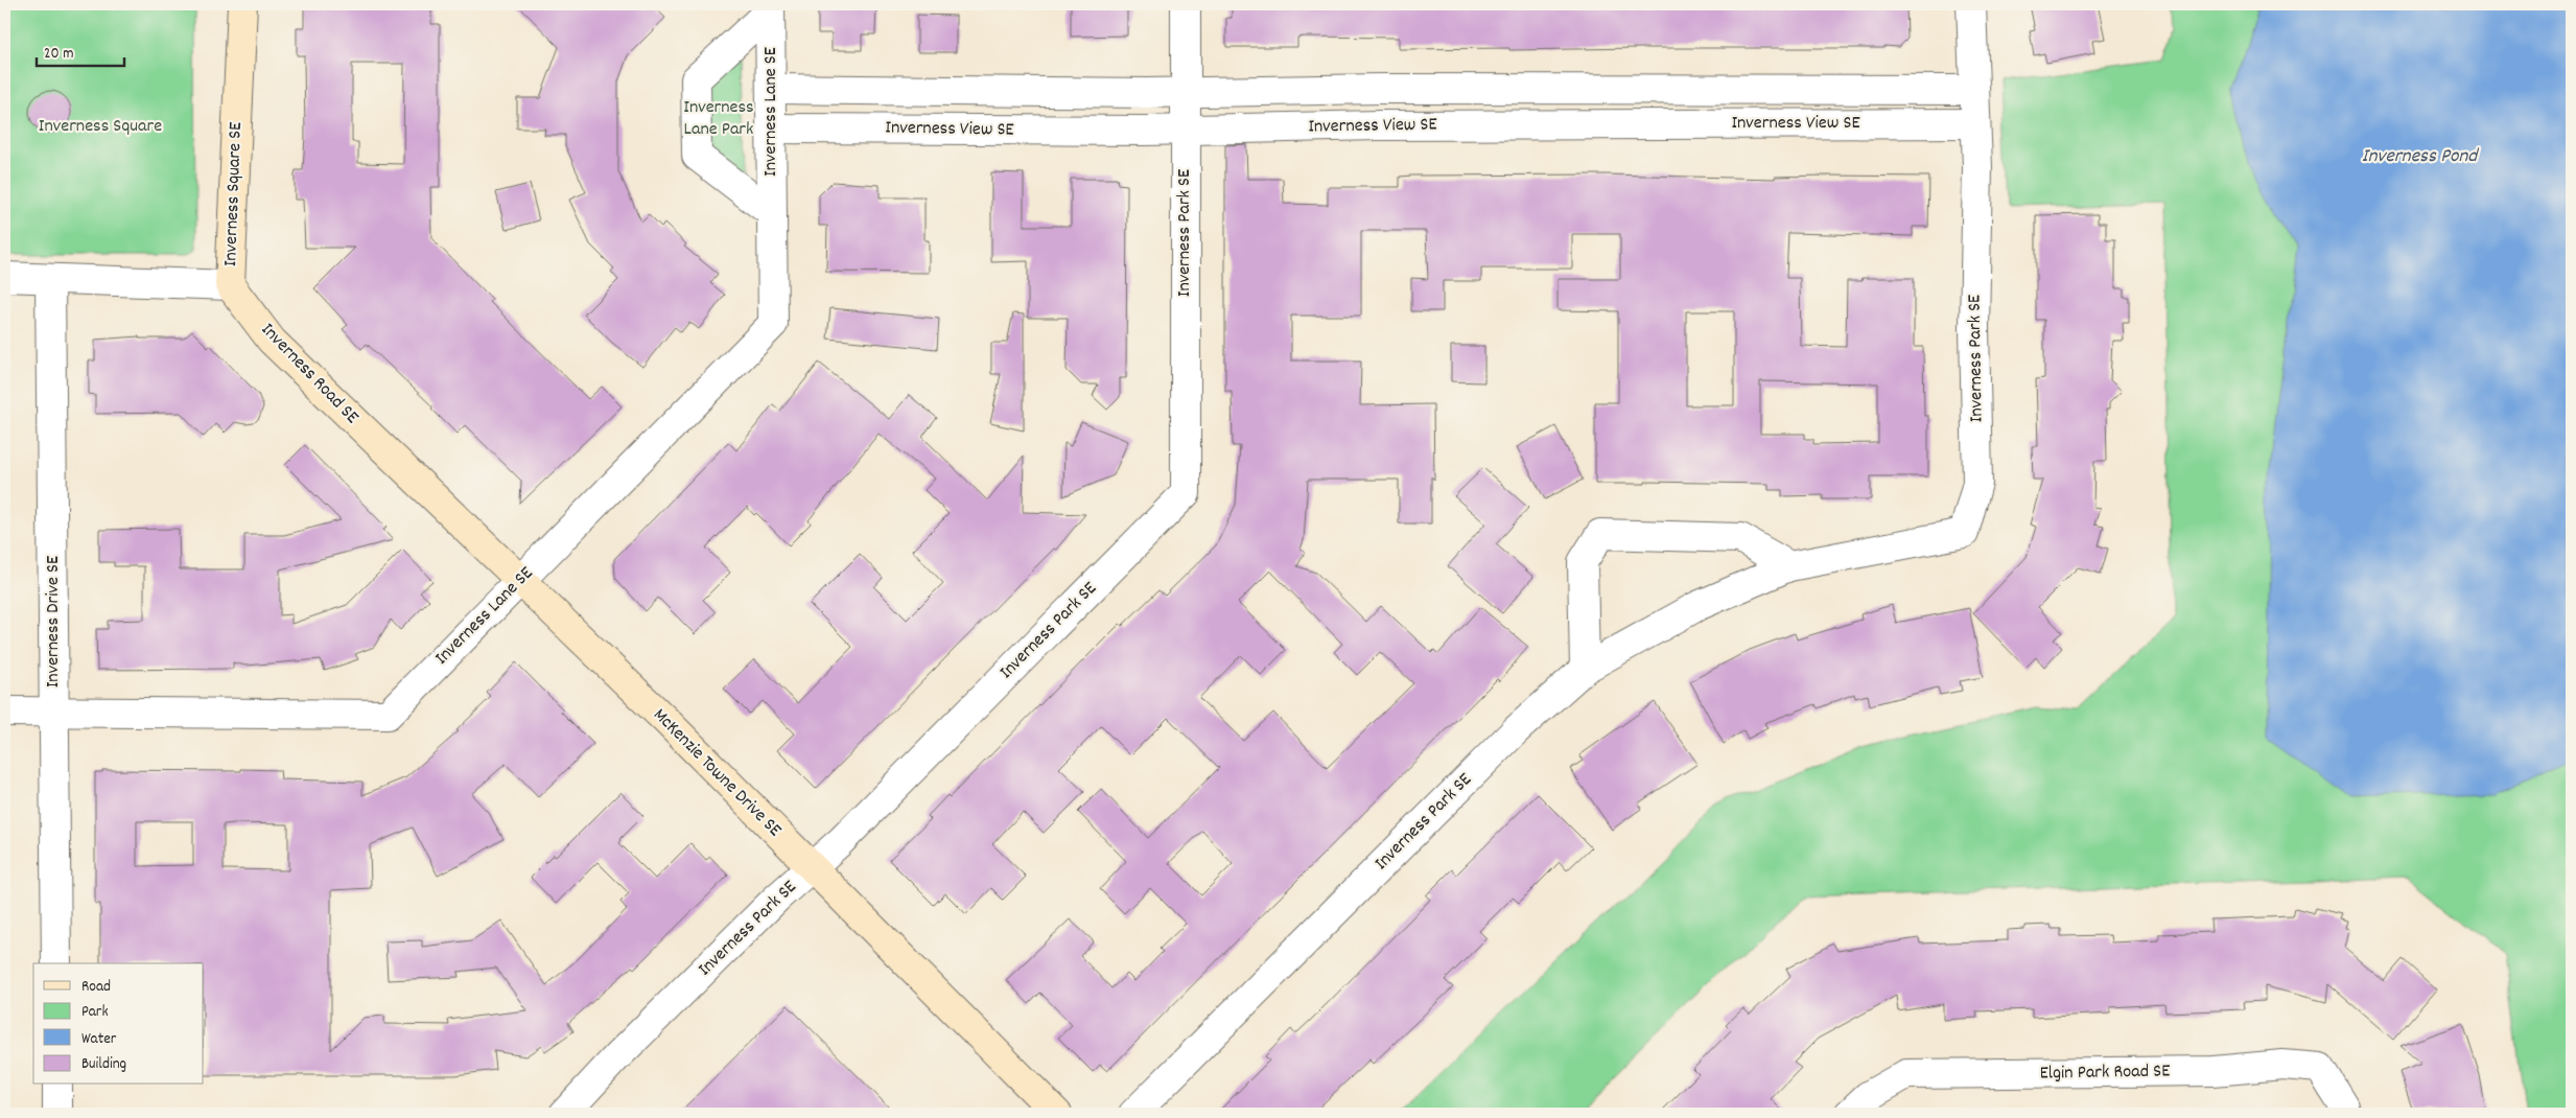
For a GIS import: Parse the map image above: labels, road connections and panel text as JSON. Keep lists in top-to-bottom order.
{
  "streets": {
    "street": [
      "Inverness Lane SE",
      "Inverness View SE",
      "Inverness Square SE",
      "Inverness Park SE",
      "Inverness Road SE",
      "Inverness Drive SE",
      "McKenzie Towne Drive SE",
      "Elgin Park Road SE"
    ]
  },
  "crossings": [
    ["Inverness Lane SE", "Inverness View SE"],
    ["Inverness Lane SE", "Inverness Drive SE"],
    ["Inverness Lane SE", "McKenzie Towne Drive SE"],
    ["Inverness View SE", "Inverness Park SE"],
    ["Inverness Square SE", "Inverness Road SE"],
    ["Inverness Square SE", "Inverness Drive SE"],
    ["Inverness Park SE", "McKenzie Towne Drive SE"],
    ["Inverness Road SE", "McKenzie Towne Drive SE"]
  ],
  "water": ["Inverness Pond"],
  "parks": ["Inverness Lane Park", "Inverness Square"],
  "legend": [
    "Road",
    "Park",
    "Water",
    "Building"
  ],
  "scale_bar": "20 m"
}
